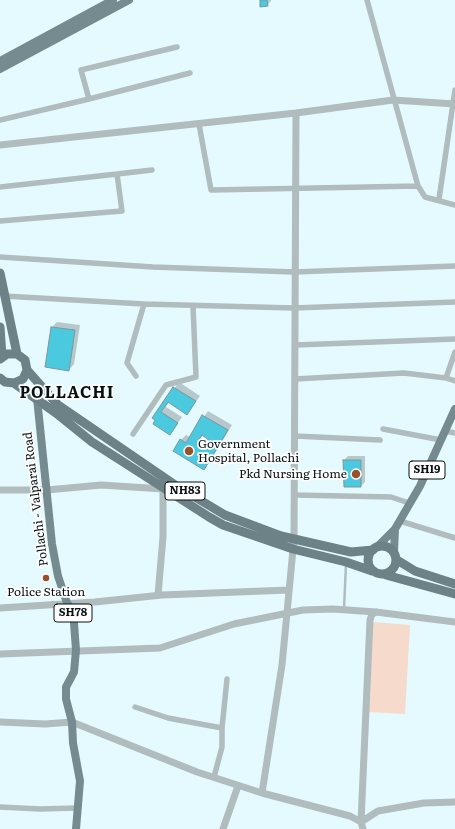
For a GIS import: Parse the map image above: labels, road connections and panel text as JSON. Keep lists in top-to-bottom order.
{
  "streets": {
    "highway": ["NH83"],
    "main road": ["SH19", "Pollachi - Valparai Road", "SH78"]
  },
  "crossings": [
    ["SH19", "NH83"],
    ["NH83", "Pollachi - Valparai Road"]
  ],
  "districts": ["POLLACHI"],
  "places": ["Government Hospital, Pollachi", "Pkd Nursing Home", "Police Station"]
}
